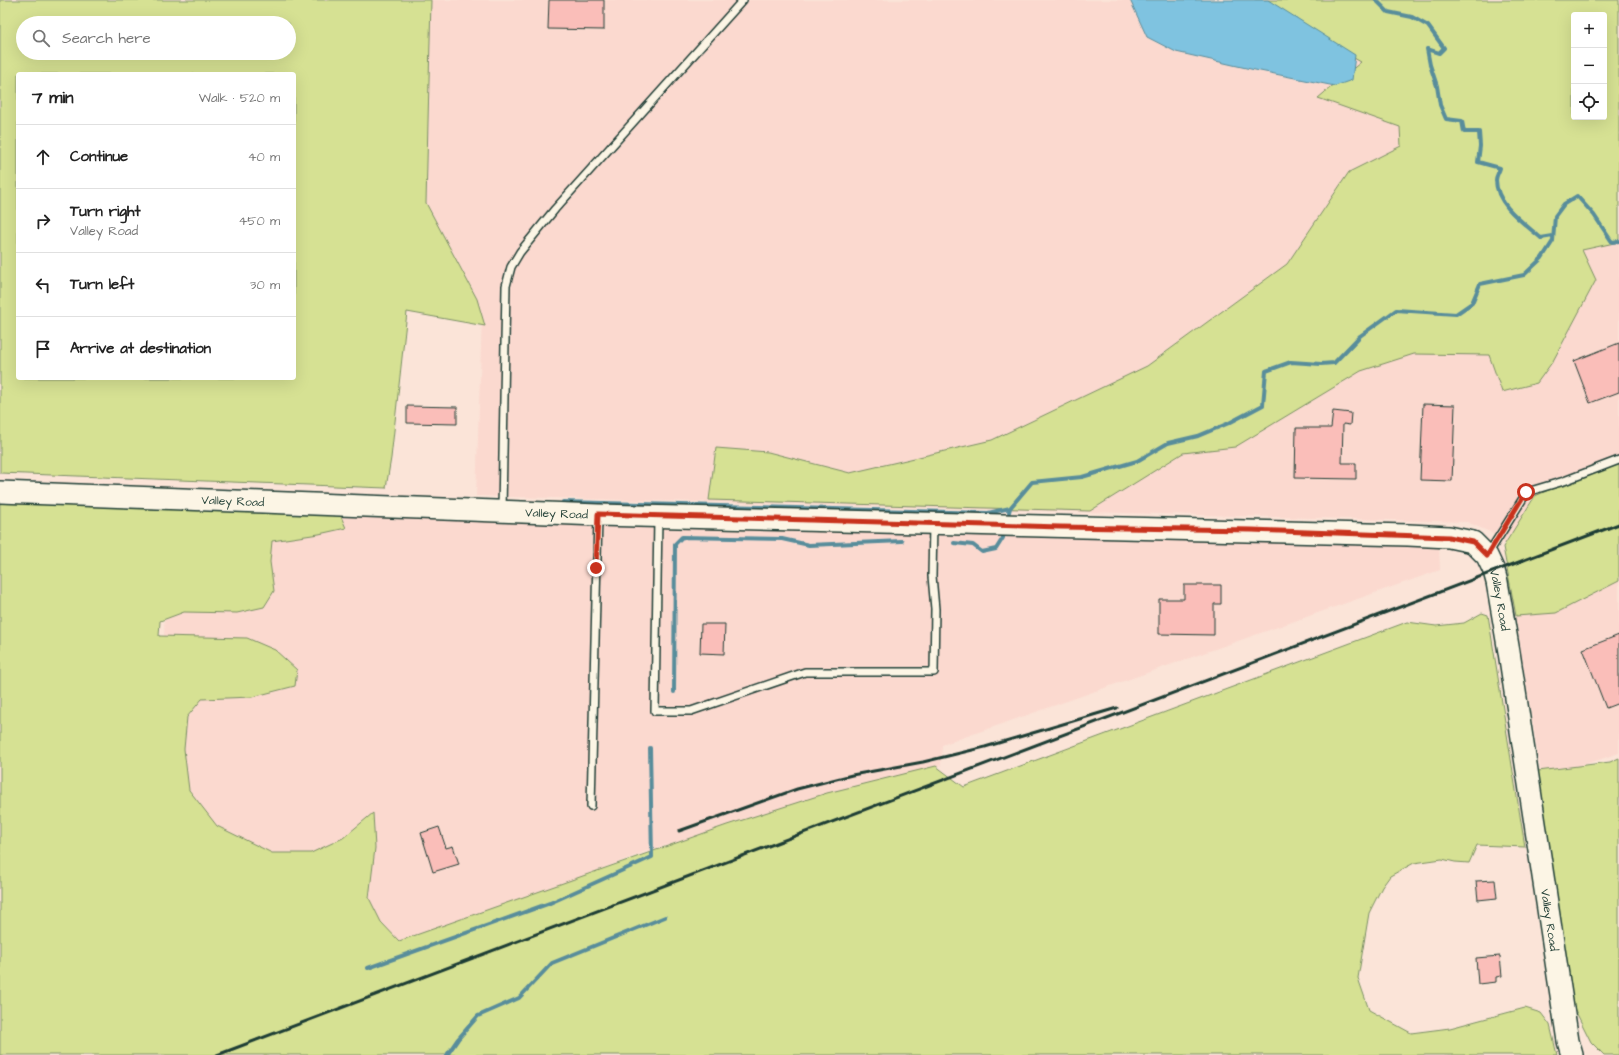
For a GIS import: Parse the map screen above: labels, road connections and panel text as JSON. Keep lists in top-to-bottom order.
{
  "streets": {
    "street": ["Valley Road"]
  },
  "page": {
    "map_buttons": ["+", "−"],
    "search": "Search here",
    "heading": ["7 min", "Walk · 520 m"],
    "list": [
      ["Continue", "40 m"],
      ["Turn right", "Valley Road", "450 m"],
      ["Turn left", "30 m"],
      "Arrive at destination"
    ]
  }
}
